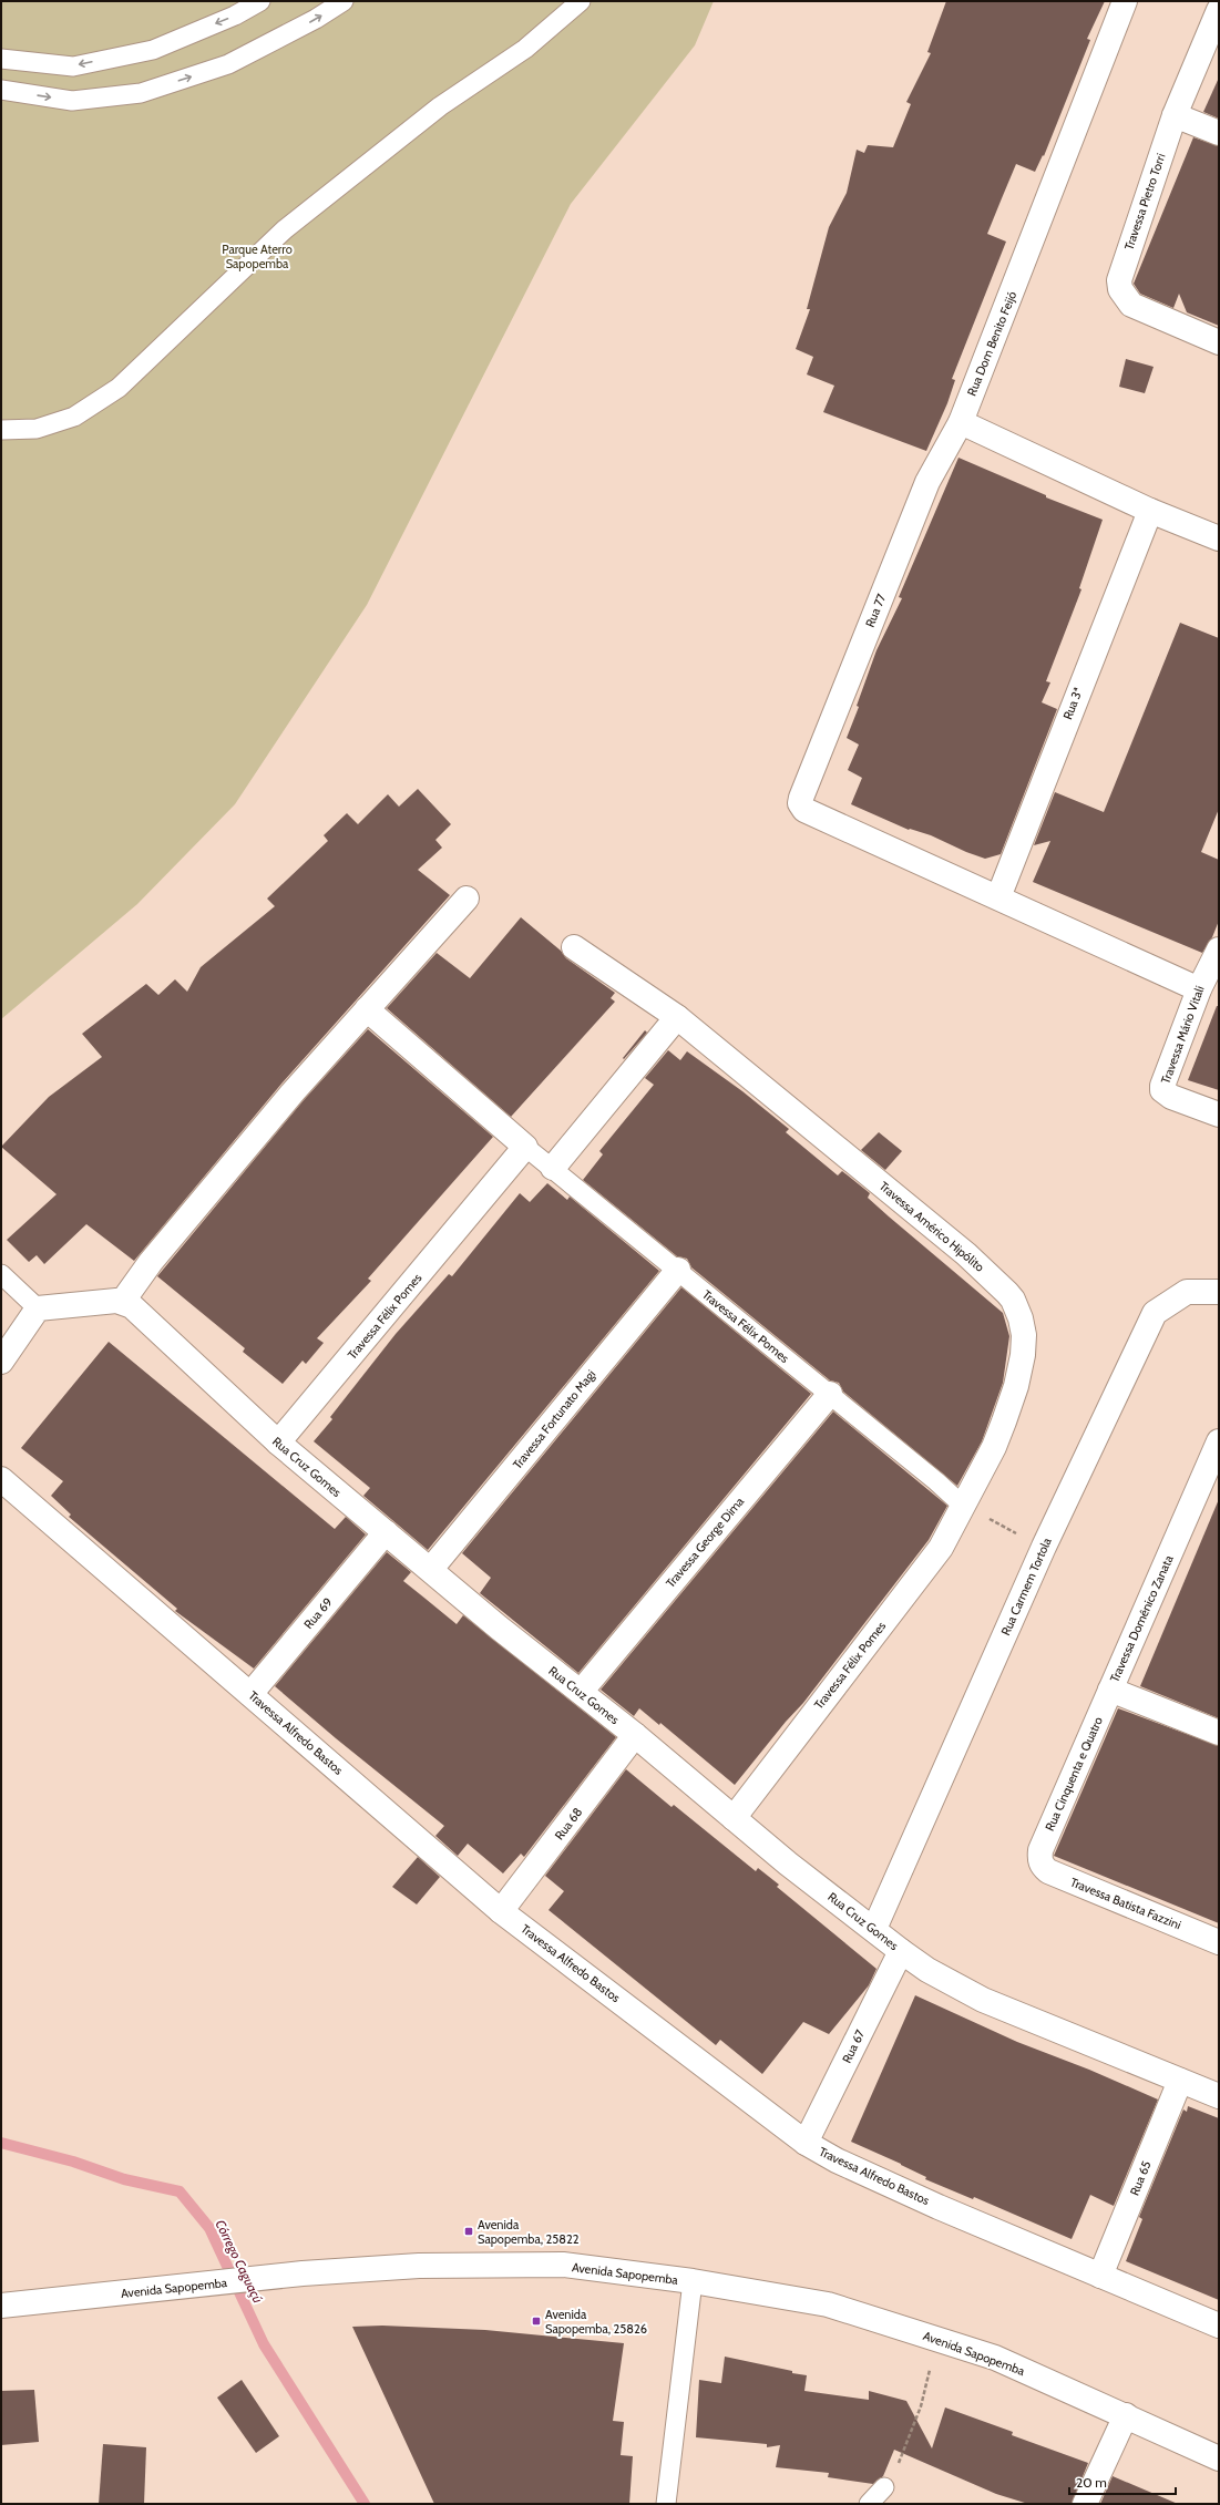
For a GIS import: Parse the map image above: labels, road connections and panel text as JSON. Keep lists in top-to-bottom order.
{
  "streets": {
    "street": [
      "Travessa Pietro Torri",
      "Rua Dom Benito Feijó",
      "Rua 77",
      "Rua 3ª",
      "Travessa Mário Vitali",
      "Travessa Américo Hipólito",
      "Travessa Félix Pomes",
      "Travessa Fortunato Magi",
      "Rua Cruz Gomes",
      "Travessa George Dima",
      "Rua Carmem Tortola",
      "Rua 69",
      "Travessa Domênico Zanata",
      "Travessa Alfredo Bastos",
      "Rua Cinquenta e Quatro",
      "Rua 68",
      "Travessa Batista Fazzini",
      "Rua 67",
      "Rua 65",
      "Avenida Sapopemba"
    ]
  },
  "crossings": [
    ["Rua Dom Benito Feijó", "Rua 77"],
    ["Rua 77", "Rua 3ª"],
    ["Travessa Américo Hipólito", "Travessa Félix Pomes"],
    ["Travessa Félix Pomes", "Travessa Fortunato Magi"],
    ["Travessa Félix Pomes", "Rua Cruz Gomes"],
    ["Travessa Félix Pomes", "Travessa George Dima"],
    ["Travessa Fortunato Magi", "Rua Cruz Gomes"],
    ["Rua Cruz Gomes", "Travessa George Dima"],
    ["Rua Cruz Gomes", "Rua Carmem Tortola"],
    ["Rua Cruz Gomes", "Rua 69"],
    ["Rua Cruz Gomes", "Rua 68"],
    ["Rua Cruz Gomes", "Rua 67"],
    ["Rua Cruz Gomes", "Rua 65"],
    ["Rua 69", "Travessa Alfredo Bastos"],
    ["Travessa Domênico Zanata", "Rua Cinquenta e Quatro"],
    ["Travessa Alfredo Bastos", "Rua 68"],
    ["Travessa Alfredo Bastos", "Rua 67"],
    ["Travessa Alfredo Bastos", "Rua 65"],
    ["Rua Cinquenta e Quatro", "Travessa Batista Fazzini"]
  ],
  "water": ["Córrego Caguaçú"],
  "parks": ["Parque Aterro Sapopemba"],
  "places": {
    "transit": ["Avenida Sapopemba, 25822", "Avenida Sapopemba, 25826"]
  },
  "scale_bar": "20 m"
}
